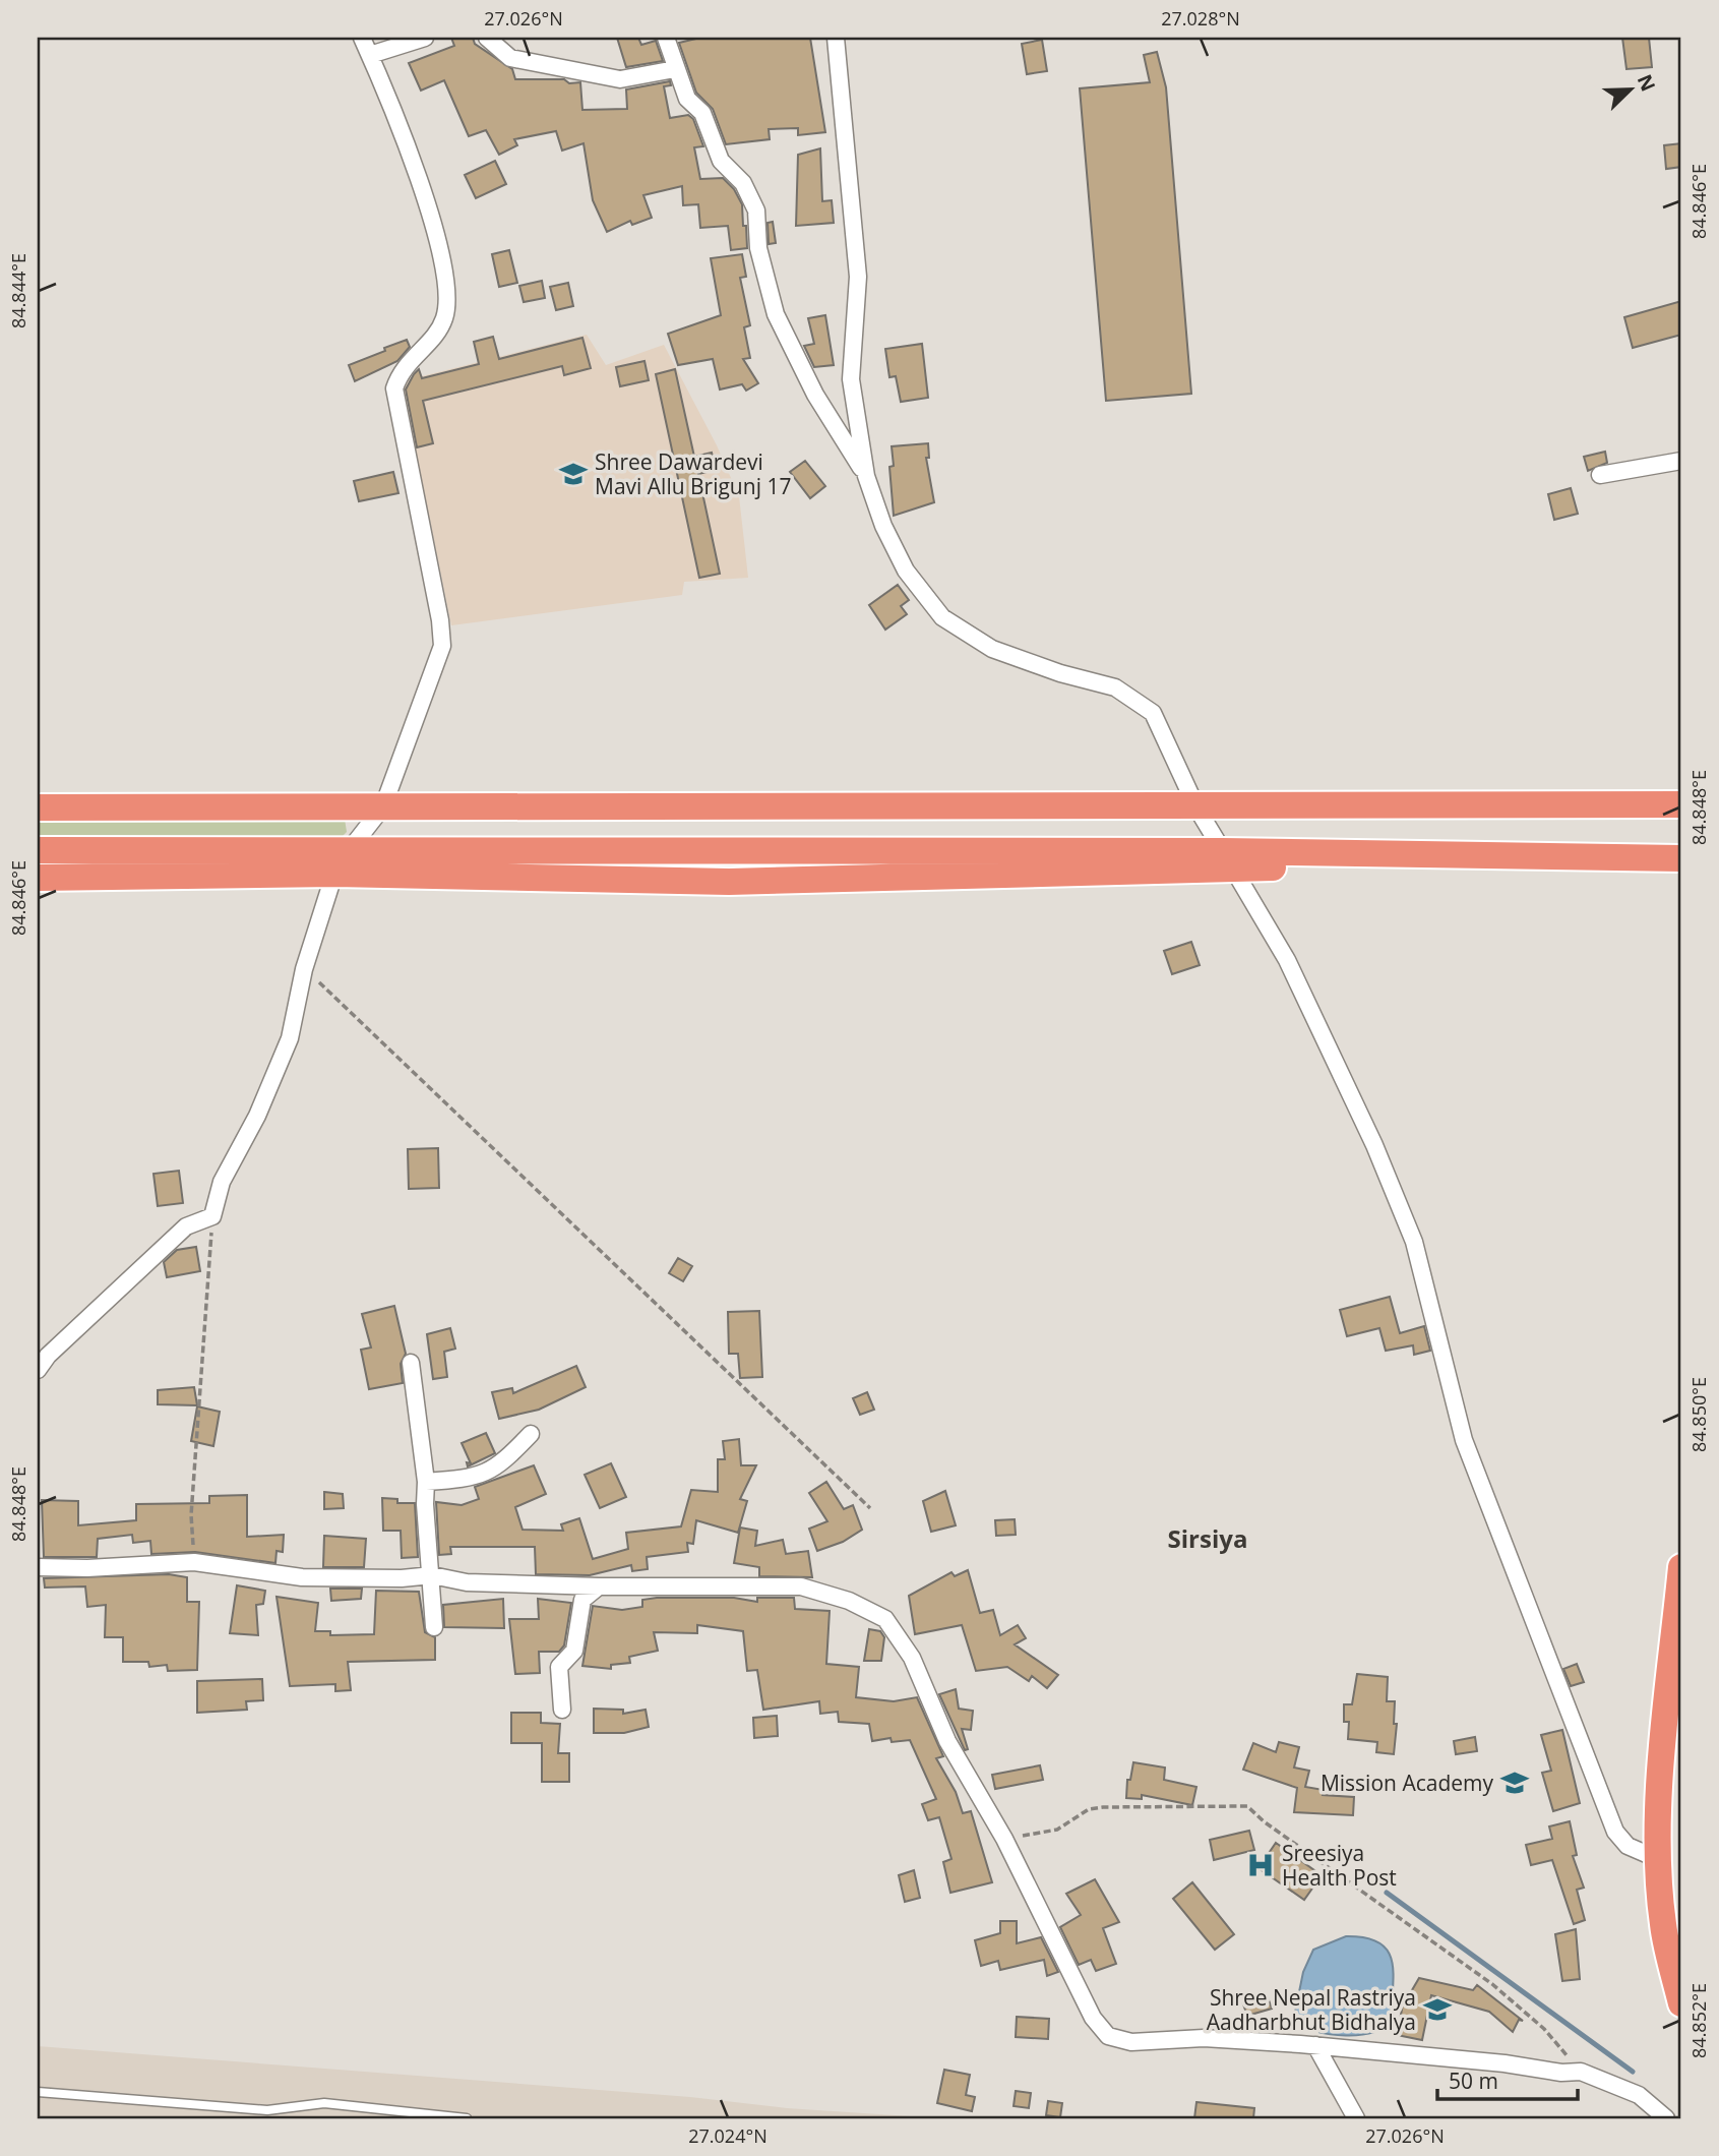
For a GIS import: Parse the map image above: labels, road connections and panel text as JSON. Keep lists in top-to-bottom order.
{
  "districts": ["Sirsiya"],
  "places": {
    "school or university": ["Shree Dawardevi Mavi Allu Brigunj 17", "Mission Academy", "Shree Nepal Rastriya Aadharbhut Bidhalya"],
    "hospital": ["Sreesiya Health Post"]
  },
  "scale_bar": "50 m",
  "north": "top right",
  "coordinates": [
    "27.026°N",
    "27.028°N",
    "84.846°E",
    "84.844°E",
    "84.848°E",
    "84.850°E",
    "84.852°E",
    "27.024°N"
  ]
}
